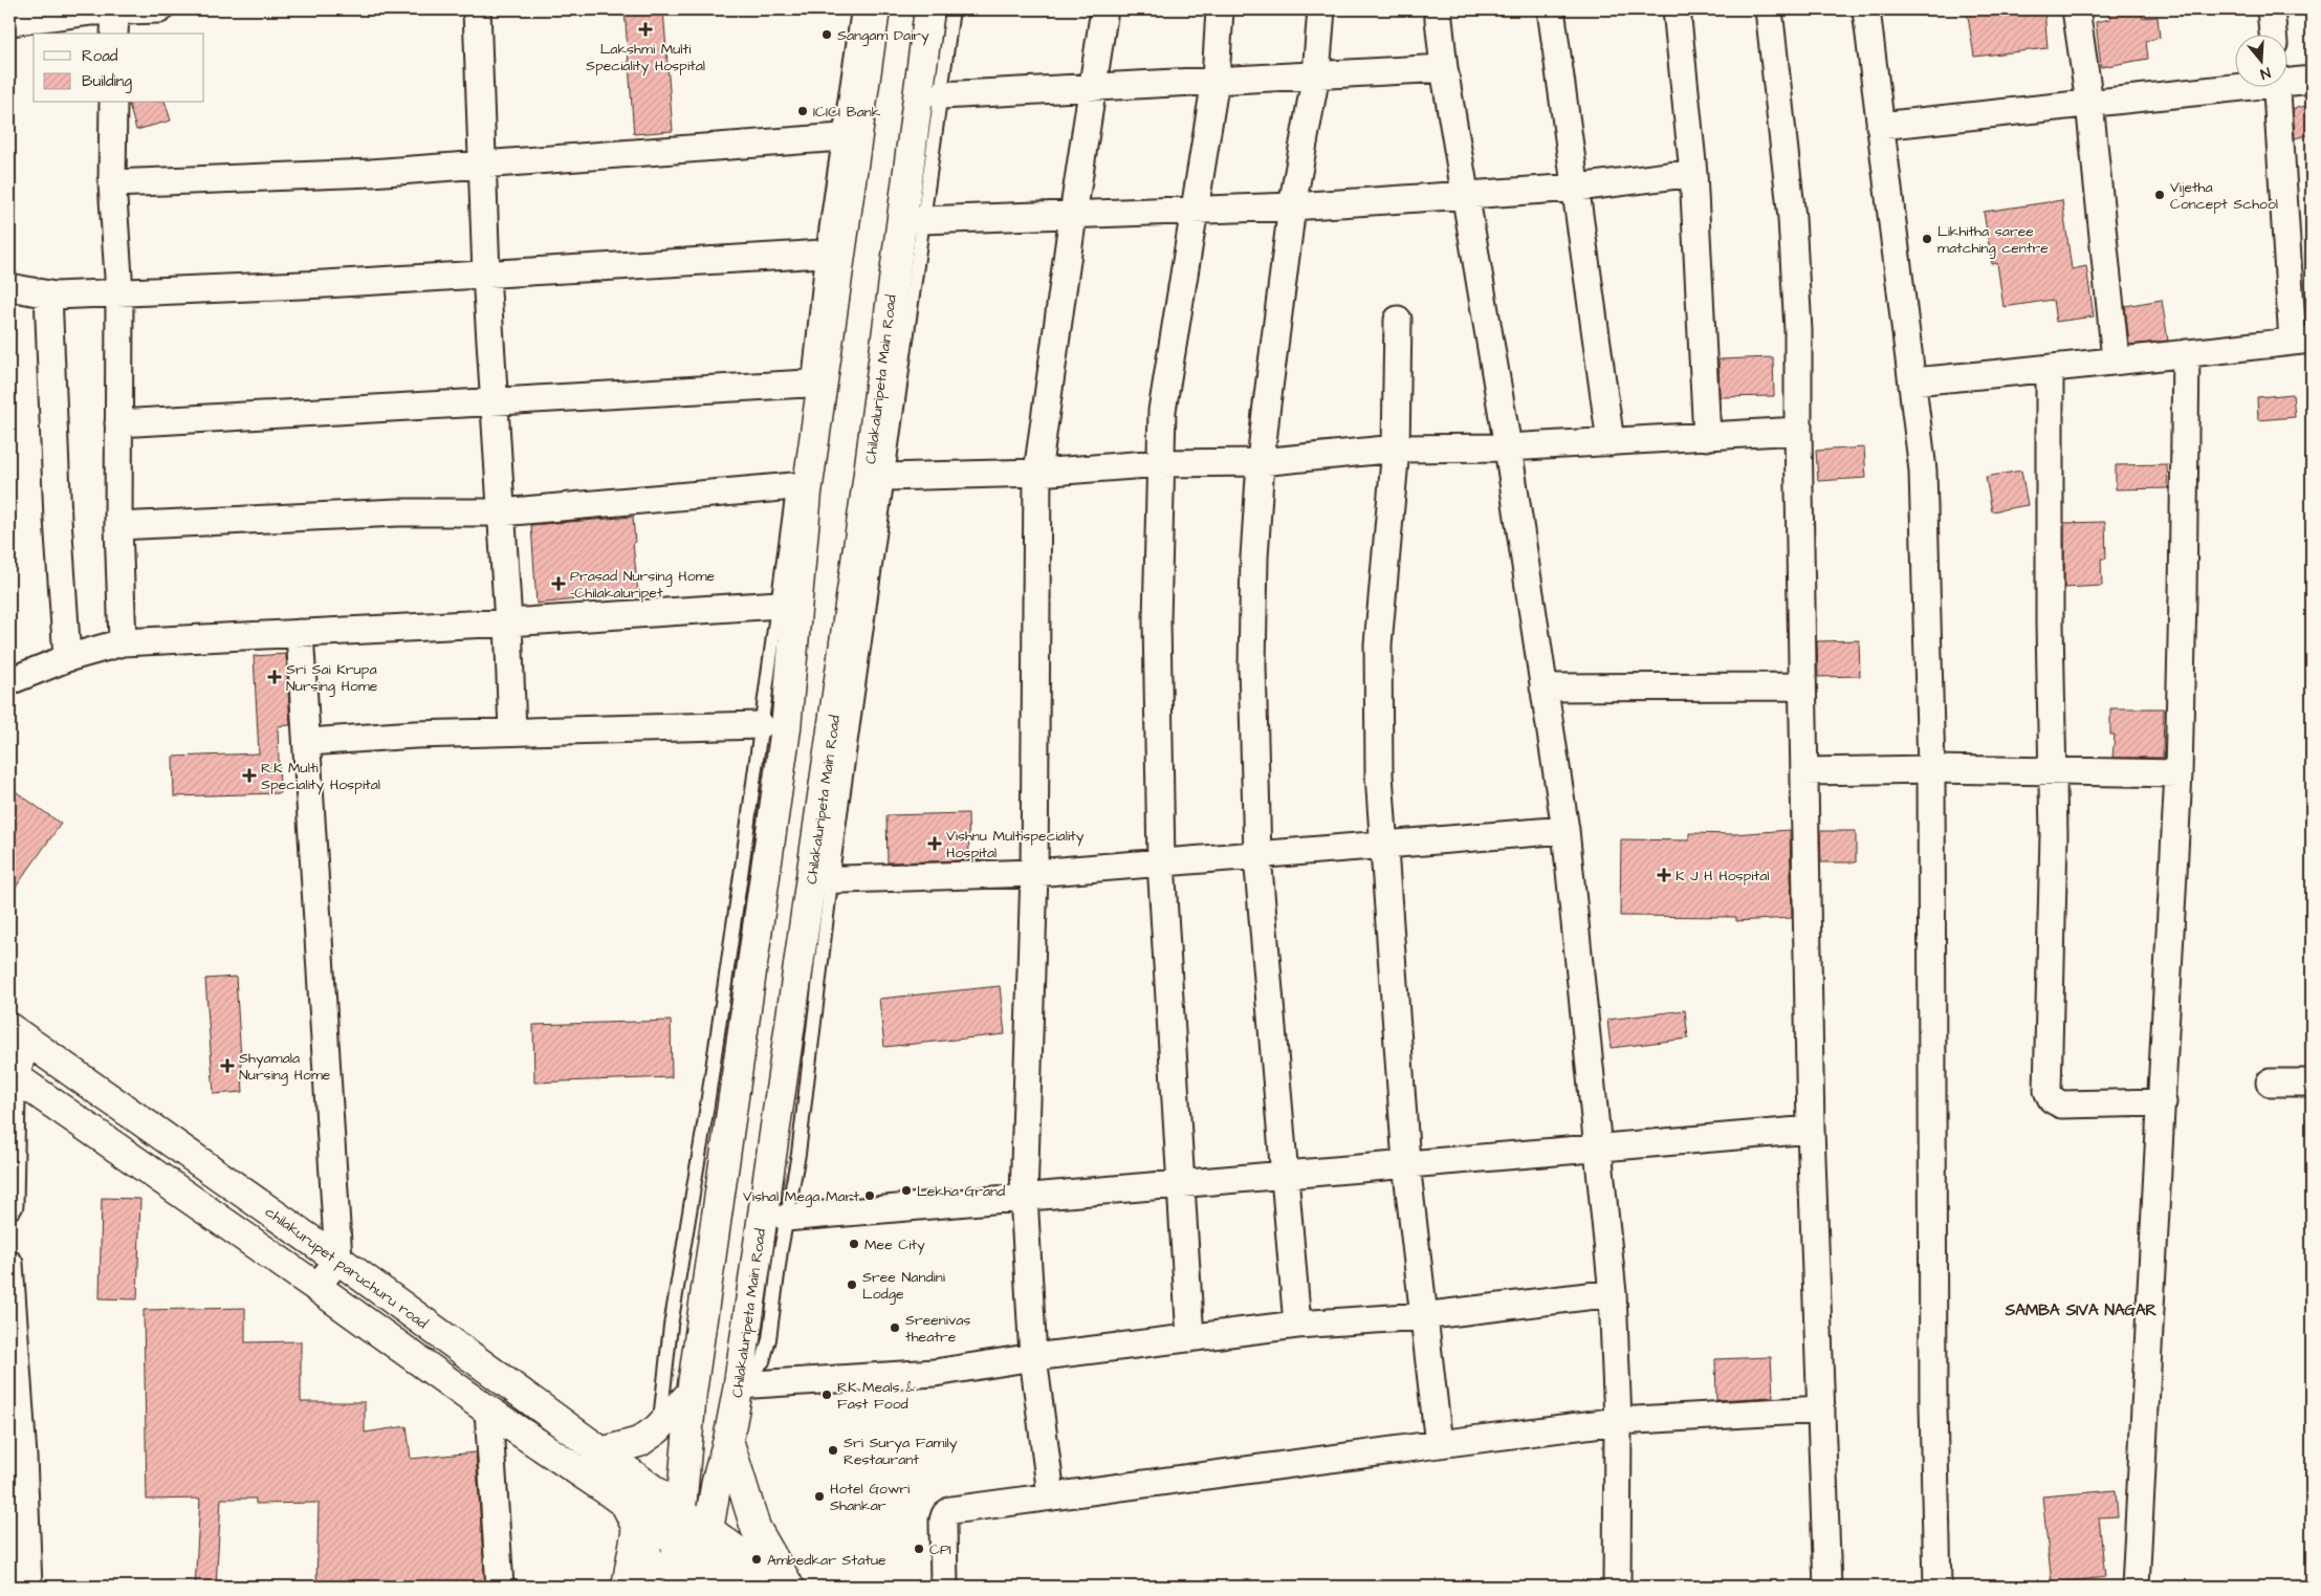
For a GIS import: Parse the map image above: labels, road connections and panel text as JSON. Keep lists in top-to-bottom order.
{
  "streets": {
    "main road": ["Chilakaluripeta Main Road", "chilakurupet paruchuru road"]
  },
  "crossings": [
    ["Chilakaluripeta Main Road", "chilakurupet paruchuru road"]
  ],
  "districts": ["SAMBA SIVA NAGAR"],
  "places": {
    "health": [
      "Lakshmi Multi Speciality Hospital",
      "Prasad Nursing Home -Chilakaluripet",
      "Sri Sai Krupa Nursing Home",
      "R.K Multi Speciality Hospital",
      "Vishnu Multispeciality Hospital",
      "K J H Hospital",
      "Shyamala Nursing Home"
    ],
    "other": [
      "Sangam Dairy",
      "ICICI Bank",
      "Vijetha Concept School",
      "Likhitha saree matching centre",
      "Lekha Grand",
      "Vishal Mega Mart",
      "Mee City",
      "Sree Nandini Lodge",
      "Sreenivas theatre",
      "RK Meals & Fast Food",
      "Sri Surya Family Restaurant",
      "Hotel Gowri Shankar",
      "CPI",
      "Ambedkar Statue"
    ]
  },
  "legend": ["Road", "Building"],
  "north": "bottom"
}
